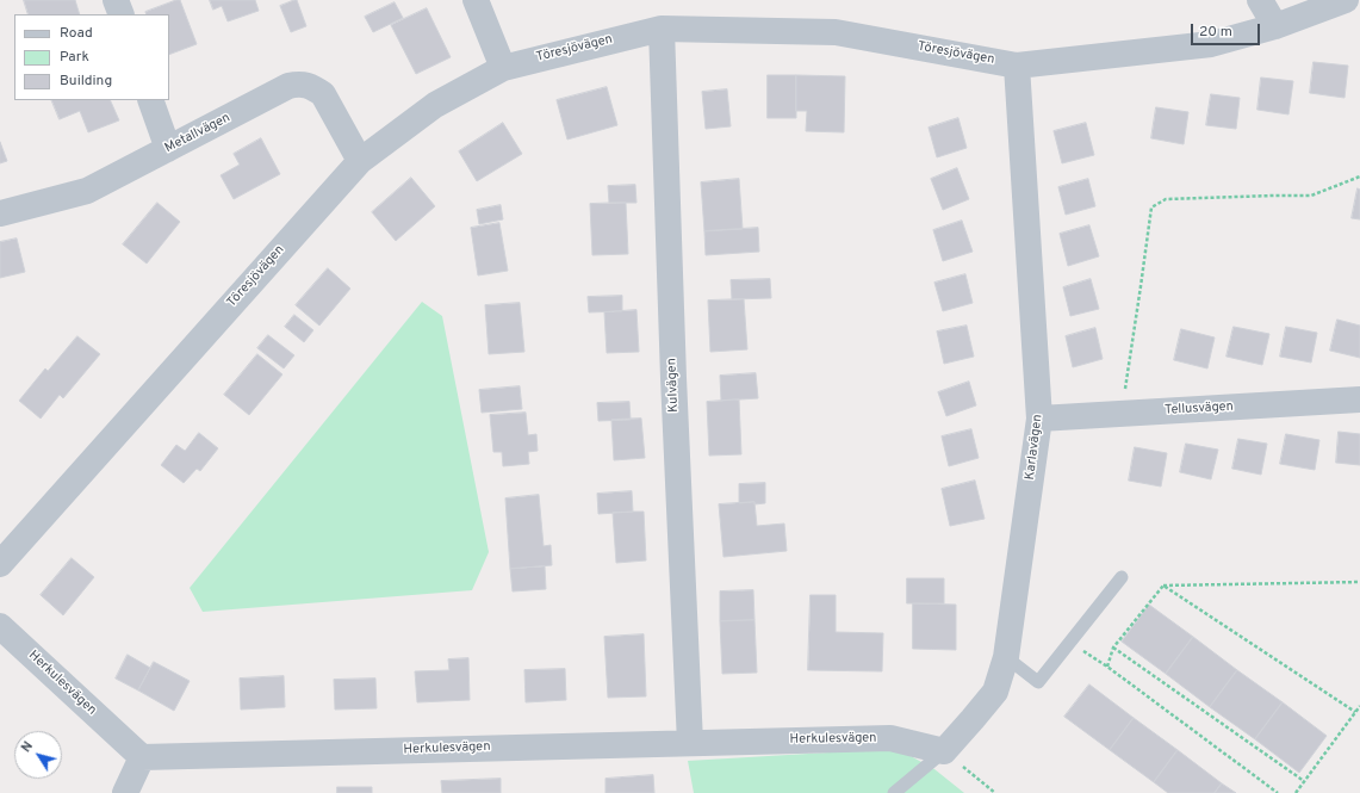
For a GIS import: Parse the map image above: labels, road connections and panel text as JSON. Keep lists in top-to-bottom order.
{
  "streets": {
    "street": [
      "Töresjövägen",
      "Metallvägen",
      "Kulvägen",
      "Tellusvägen",
      "Karlavägen",
      "Herkulesvägen"
    ]
  },
  "crossings": [
    ["Töresjövägen", "Metallvägen"],
    ["Töresjövägen", "Kulvägen"],
    ["Töresjövägen", "Karlavägen"],
    ["Kulvägen", "Herkulesvägen"],
    ["Tellusvägen", "Karlavägen"],
    ["Karlavägen", "Herkulesvägen"]
  ],
  "legend": ["Road", "Park", "Building"],
  "scale_bar": "20 m",
  "north": "top left"
}
